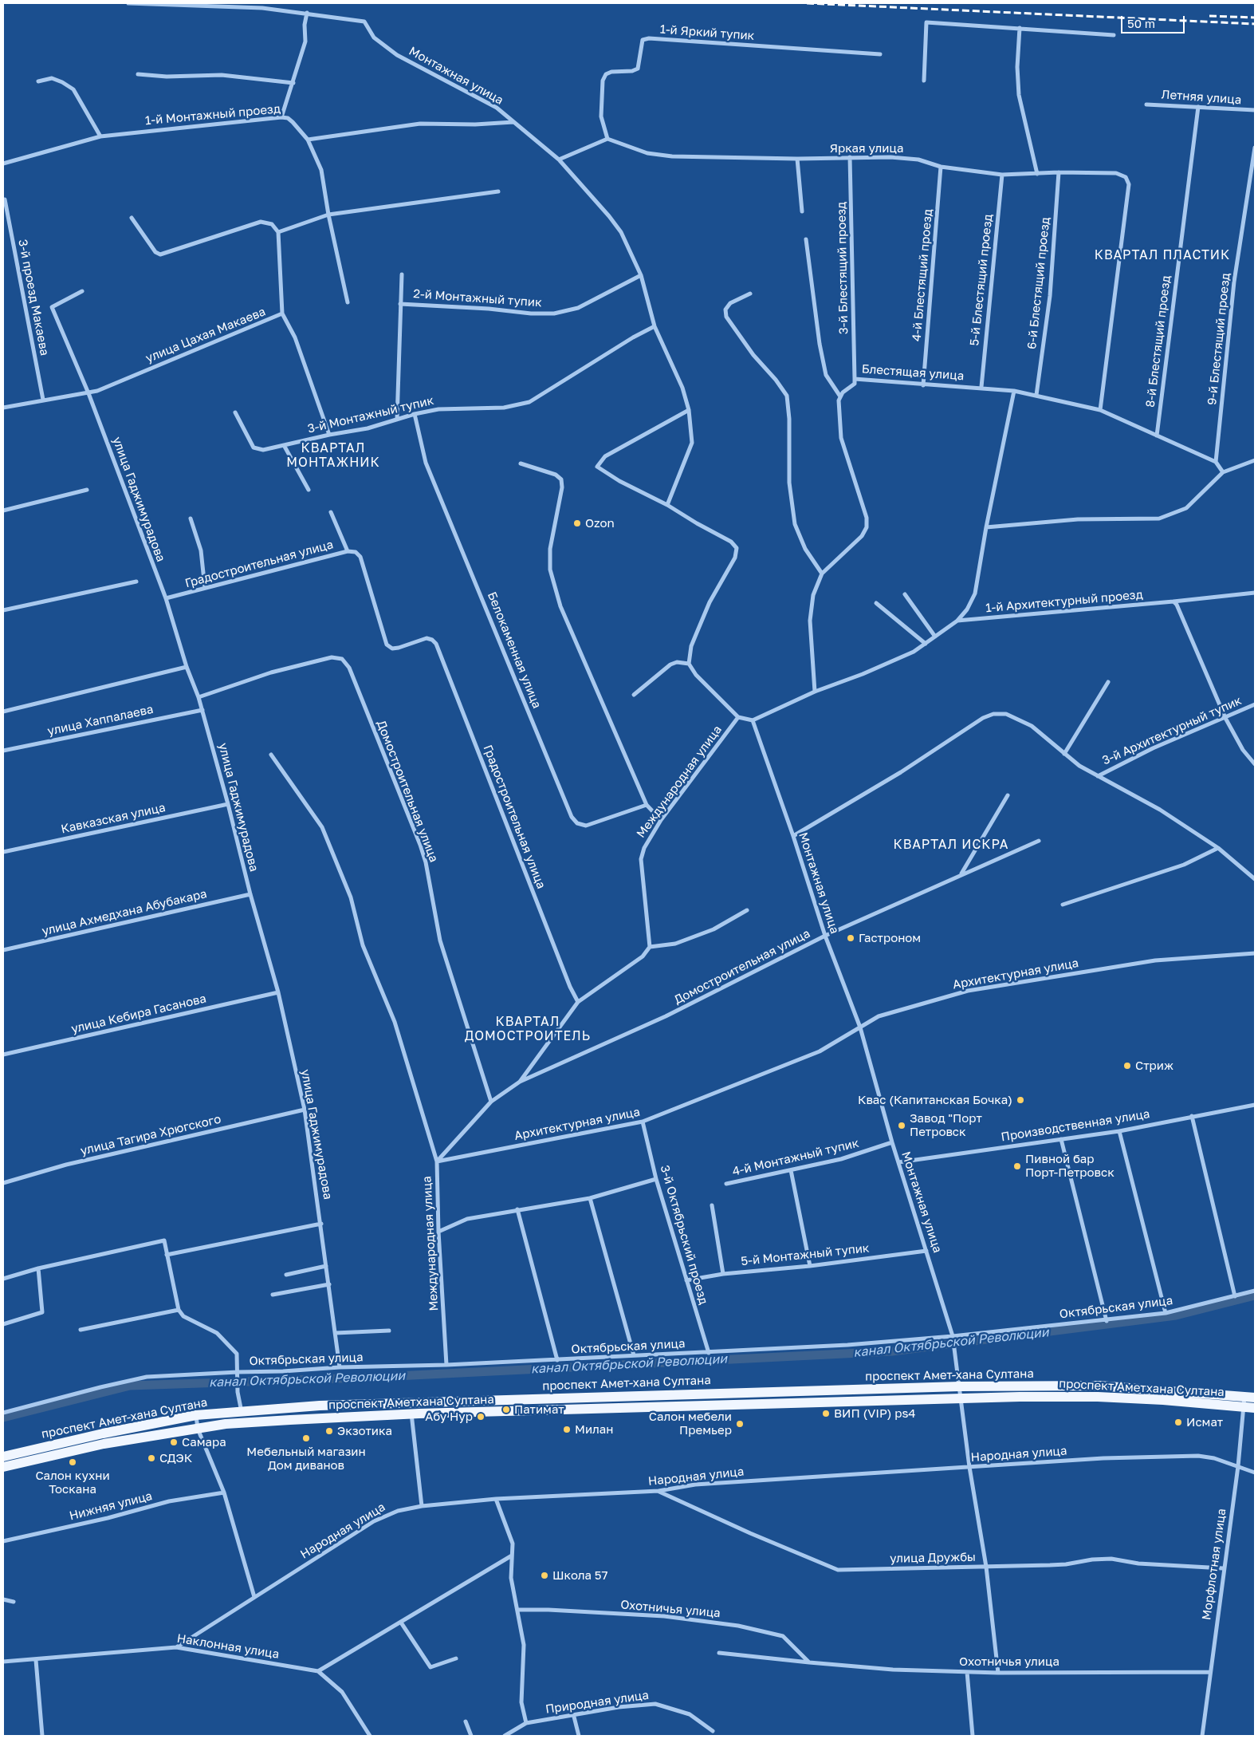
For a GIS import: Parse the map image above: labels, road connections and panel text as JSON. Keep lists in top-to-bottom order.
{
  "streets": {
    "main road": ["проспект Амет-хана Султана", "проспект Аметхана Султана"],
    "street": [
      "1-й Яркий тупик",
      "Монтажная улица",
      "Летняя улица",
      "1-й Монтажный проезд",
      "Яркая улица",
      "3-й Блестящий проезд",
      "4-й Блестящий проезд",
      "5-й Блестящий проезд",
      "6-й Блестящий проезд",
      "3-й проезд Макаева",
      "2-й Монтажный тупик",
      "улица Цахая Макаева",
      "9-й Блестящий проезд",
      "8-й Блестящий проезд",
      "Блестящая улица",
      "3-й Монтажный тупик",
      "улица Гаджимурадова",
      "Градостроительная улица",
      "1-й Архитектурный проезд",
      "Белокаменная улица",
      "улица Хаппалаева",
      "3-й Архитектурный тупик",
      "Международная улица",
      "Домостроительная улица",
      "Кавказская улица",
      "улица Ахмедхана Абубакара",
      "Архитектурная улица",
      "улица Кебира Гасанова",
      "Производственная улица",
      "улица Тагира Хрюгского",
      "4-й Монтажный тупик",
      "3-й Октябрьский проезд",
      "5-й Монтажный тупик",
      "Октябрьская улица",
      "Народная улица",
      "Нижняя улица",
      "улица Дружбы",
      "Морфлотная улица",
      "Охотничья улица",
      "Наклонная улица",
      "Природная улица"
    ]
  },
  "crossings": [
    ["1-й Яркий тупик", "Яркая улица"],
    ["Монтажная улица", "2-й Монтажный тупик"],
    ["Монтажная улица", "3-й Монтажный тупик"],
    ["Монтажная улица", "Домостроительная улица"],
    ["Монтажная улица", "Архитектурная улица"],
    ["Монтажная улица", "Производственная улица"],
    ["Монтажная улица", "4-й Монтажный тупик"],
    ["Монтажная улица", "5-й Монтажный тупик"],
    ["Монтажная улица", "Октябрьская улица"],
    ["Монтажная улица", "проспект Амет-хана Султана"],
    ["Монтажная улица", "проспект Аметхана Султана"],
    ["Монтажная улица", "Народная улица"],
    ["Монтажная улица", "улица Дружбы"],
    ["Монтажная улица", "Охотничья улица"],
    ["Летняя улица", "8-й Блестящий проезд"],
    ["Яркая улица", "3-й Блестящий проезд"],
    ["Яркая улица", "4-й Блестящий проезд"],
    ["Яркая улица", "5-й Блестящий проезд"],
    ["Яркая улица", "6-й Блестящий проезд"],
    ["Яркая улица", "Блестящая улица"],
    ["3-й Блестящий проезд", "Блестящая улица"],
    ["4-й Блестящий проезд", "Блестящая улица"],
    ["5-й Блестящий проезд", "Блестящая улица"],
    ["6-й Блестящий проезд", "Блестящая улица"],
    ["3-й проезд Макаева", "улица Цахая Макаева"],
    ["улица Цахая Макаева", "улица Гаджимурадова"],
    ["9-й Блестящий проезд", "Блестящая улица"],
    ["8-й Блестящий проезд", "Блестящая улица"],
    ["3-й Монтажный тупик", "Белокаменная улица"],
    ["улица Гаджимурадова", "Градостроительная улица"],
    ["улица Гаджимурадова", "улица Хаппалаева"],
    ["улица Гаджимурадова", "Домостроительная улица"],
    ["улица Гаджимурадова", "Кавказская улица"],
    ["улица Гаджимурадова", "улица Ахмедхана Абубакара"],
    ["улица Гаджимурадова", "улица Кебира Гасанова"],
    ["улица Гаджимурадова", "улица Тагира Хрюгского"],
    ["улица Гаджимурадова", "Октябрьская улица"],
    ["Градостроительная улица", "Международная улица"],
    ["Международная улица", "Домостроительная улица"],
    ["Международная улица", "Архитектурная улица"],
    ["Международная улица", "Октябрьская улица"],
    ["Архитектурная улица", "3-й Октябрьский проезд"],
    ["3-й Октябрьский проезд", "5-й Монтажный тупик"],
    ["3-й Октябрьский проезд", "Октябрьская улица"],
    ["проспект Амет-хана Султана", "проспект Аметхана Султана"],
    ["проспект Амет-хана Султана", "Морфлотная улица"],
    ["проспект Аметхана Султана", "Морфлотная улица"],
    ["Народная улица", "улица Дружбы"],
    ["Народная улица", "Морфлотная улица"],
    ["Народная улица", "Наклонная улица"],
    ["улица Дружбы", "Морфлотная улица"],
    ["Морфлотная улица", "Охотничья улица"]
  ],
  "districts": [
    "КВАРТАЛ ПЛАСТИК",
    "КВАРТАЛ МОНТАЖНИК",
    "КВАРТАЛ ИСКРА",
    "КВАРТАЛ ДОМОСТРОИТЕЛЬ"
  ],
  "water": ["канал Октябрьской Революции"],
  "places": [
    "Ozon",
    "Гастроном",
    "Стриж",
    "Квас (Капитанская Бочка)",
    "Завод \"Порт Петровск",
    "Пивной бар Порт-Петровск",
    "Патимат",
    "ВИП (VIP) ps4",
    "Абу Нур",
    "Исмат",
    "Салон мебели Премьер",
    "Милан",
    "Экзотика",
    "Мебельный магазин Дом диванов",
    "Самара",
    "СДЭК",
    "Салон кухни Тоскана",
    "Школа 57"
  ],
  "scale_bar": "50 m"
}
